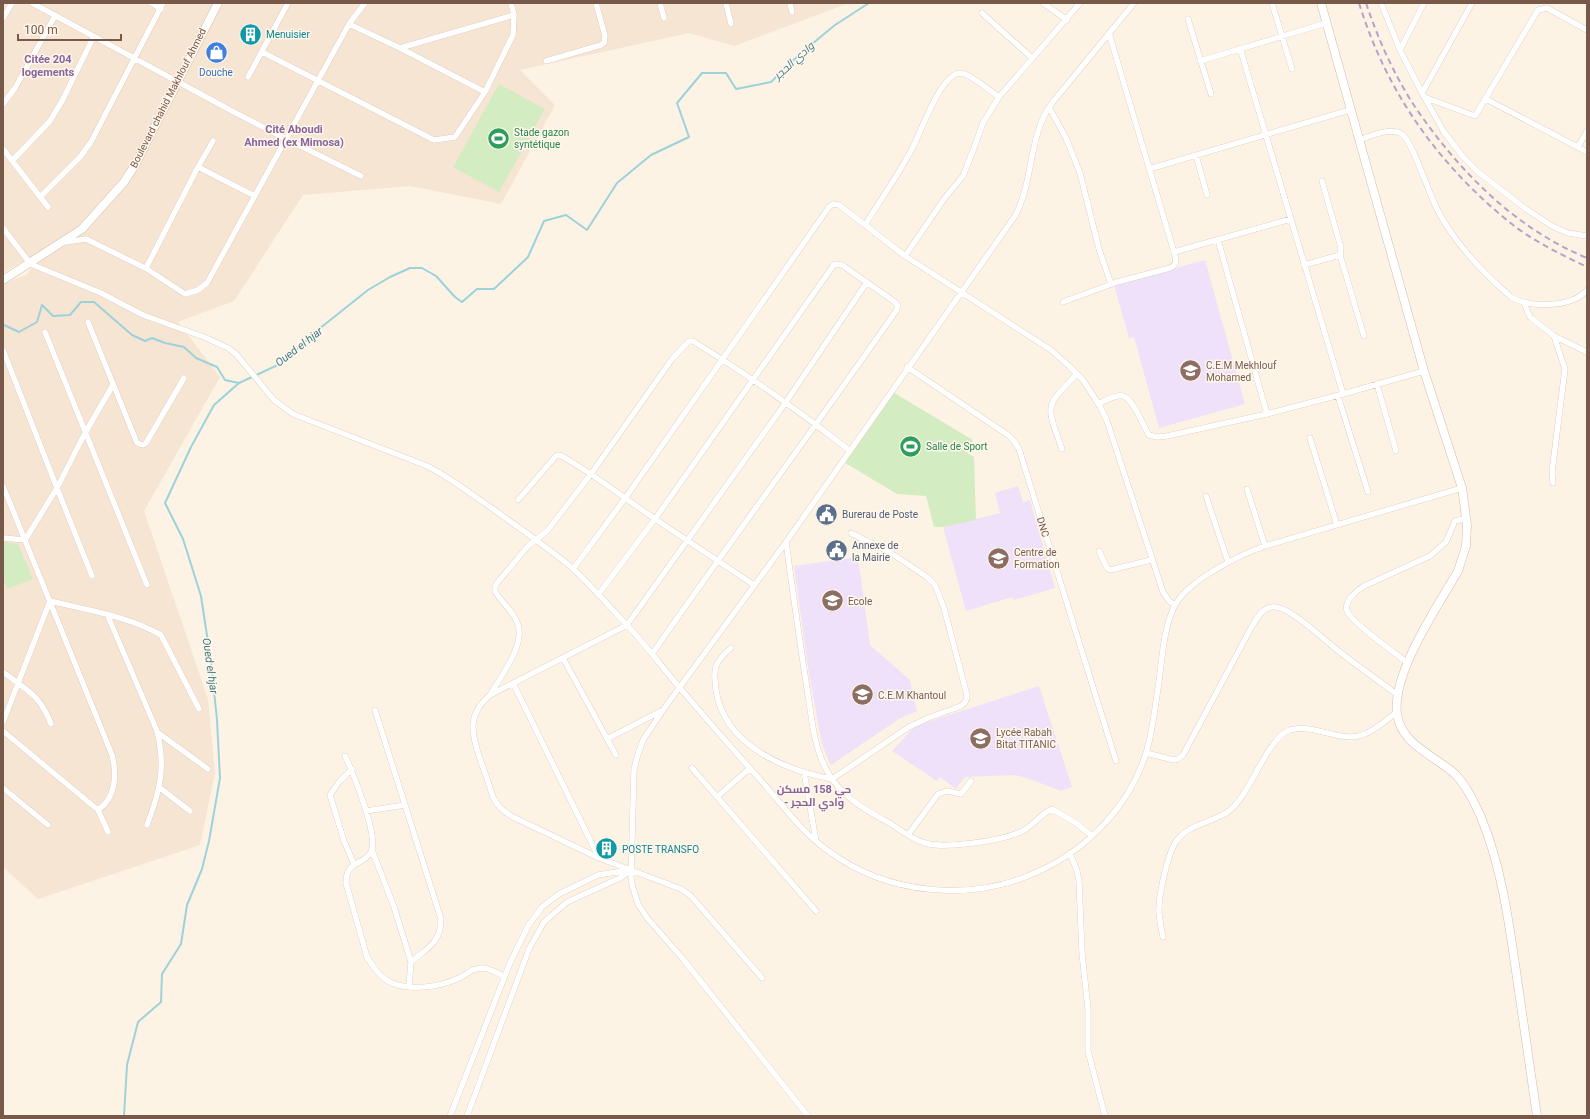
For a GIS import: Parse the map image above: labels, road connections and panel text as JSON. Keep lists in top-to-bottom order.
{
  "streets": {
    "main road": ["Boulevard chahid Makhlouf Ahmed"],
    "street": ["DNC"]
  },
  "districts": ["Citée 204 logements", "Cité Aboudi Ahmed (ex Mimosa)", "حي 158 مسكن - وادي الحجر"],
  "water": ["وادي الحجر", "Oued el hjar"],
  "places": {
    "building": ["Menuisier", "POSTE TRANSFO"],
    "shop": ["Douche"],
    "sports": ["Stade gazon syntétique", "Salle de Sport"],
    "school or university": [
      "C.E.M Mekhlouf Mohamed",
      "Centre de Formation",
      "Ecole",
      "C.E.M Khantoul",
      "Lycée Rabah Bitat TITANIC"
    ],
    "public building": ["Burerau de Poste", "Annexe de la Mairie"]
  },
  "scale_bar": "100 m"
}
